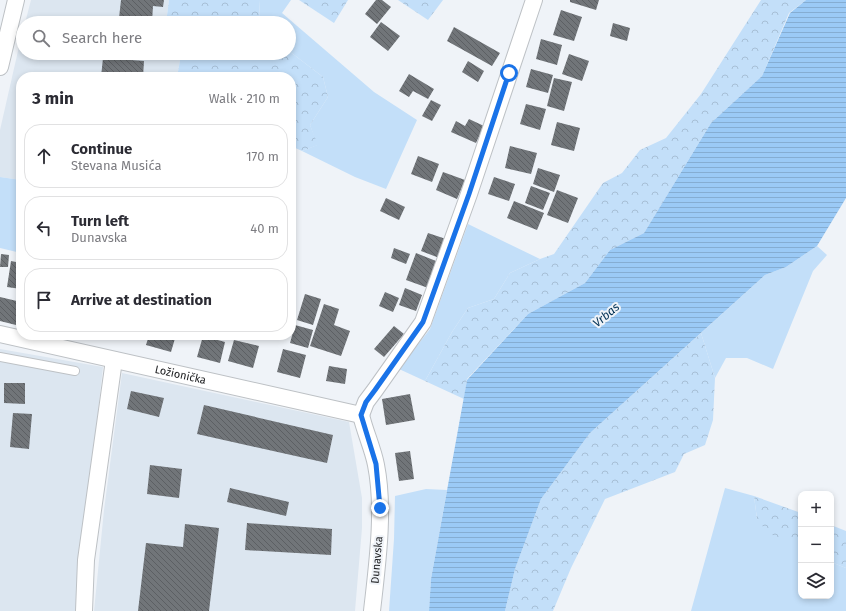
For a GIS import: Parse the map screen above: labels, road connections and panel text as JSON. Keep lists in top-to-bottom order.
{
  "streets": {
    "street": ["Ložionička", "Dunavska"]
  },
  "crossings": [
    ["Ložionička", "Dunavska"]
  ],
  "water": ["Vrbas"],
  "page": {
    "search": "Search here",
    "heading": ["3 min", "Walk · 210 m"],
    "list": [
      ["Continue", "Stevana Musića", "170 m"],
      ["Turn left", "Dunavska", "40 m"],
      "Arrive at destination"
    ],
    "map_buttons": ["+", "−"]
  }
}
